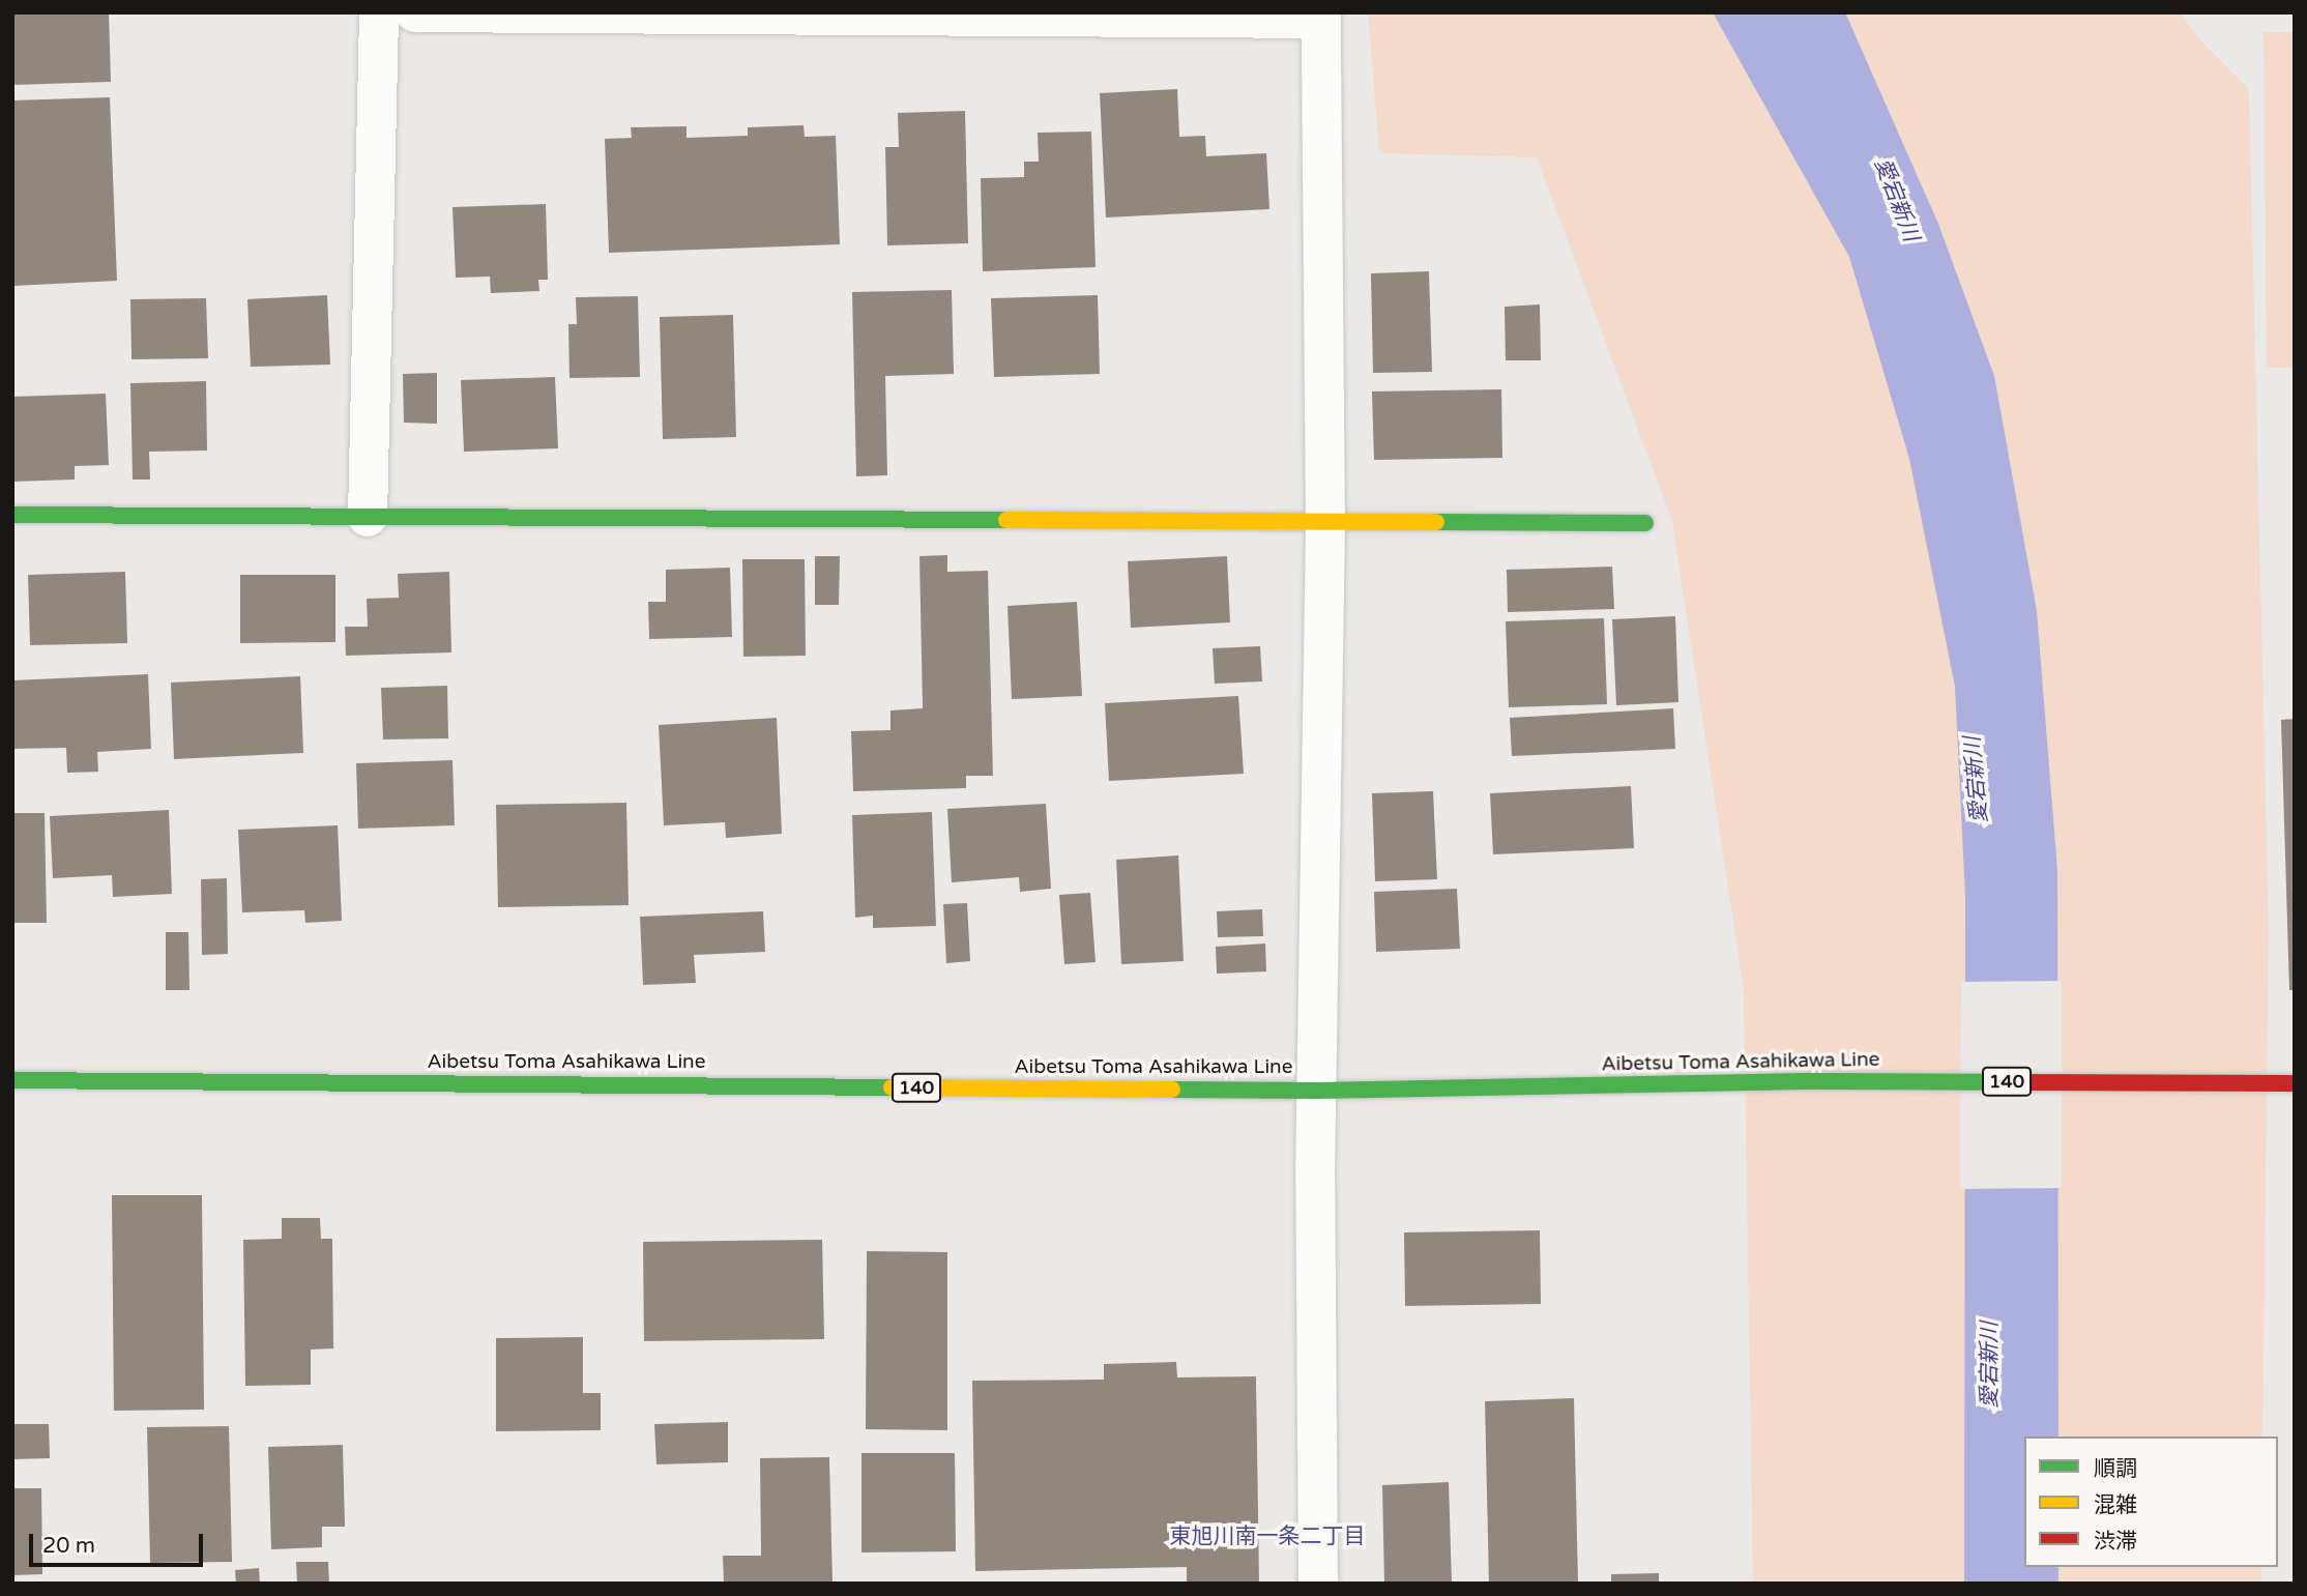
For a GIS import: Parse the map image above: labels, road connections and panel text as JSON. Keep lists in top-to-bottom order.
{
  "streets": {
    "main road": ["Aibetsu Toma Asahikawa Line", "140"]
  },
  "districts": ["東旭川南一条二丁目"],
  "water": ["愛宕新川"],
  "legend": ["順調", "混雑", "渋滞"],
  "scale_bar": "20 m"
}
